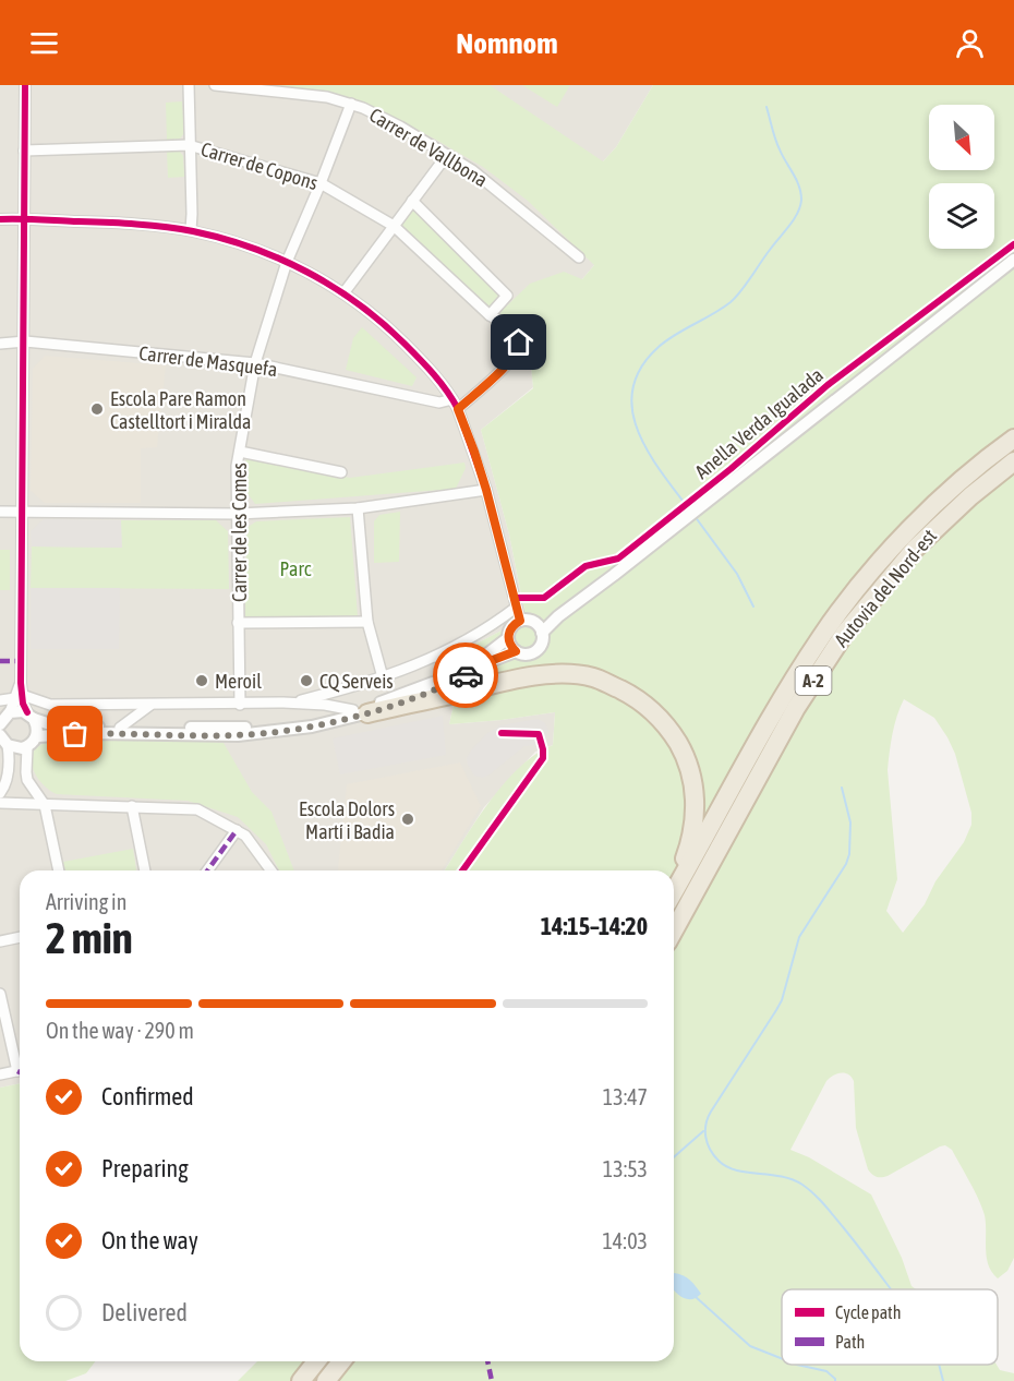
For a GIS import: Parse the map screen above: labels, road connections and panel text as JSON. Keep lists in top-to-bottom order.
{
  "streets": {
    "highway": ["Autovia del Nord-est", "A-2"],
    "street": [
      "Carrer de Vallbona",
      "Carrer de Copons",
      "Carrer de Masquefa",
      "Carrer de les Comes"
    ],
    "cycle path": ["Anella Verda Igualada"]
  },
  "crossings": [
    ["Carrer de Vallbona", "Carrer de les Comes"],
    ["Carrer de Copons", "Carrer de Masquefa"],
    ["Carrer de Copons", "Carrer de les Comes"],
    ["Carrer de Masquefa", "Carrer de les Comes"]
  ],
  "parks": ["Parc"],
  "places": [
    "Escola Pare Ramon Castelltort i Miralda",
    "Meroil",
    "CQ Serveis",
    "Escola Dolors Martí i Badia"
  ],
  "legend": ["Cycle path", "Path"],
  "north": "bottom right",
  "page": {
    "header": "Nomnom",
    "heading": ["2 min", "Arriving in", "14:15–14:20"],
    "bar": "On the way · 290 m",
    "list": [
      ["Confirmed", "13:47"],
      ["Preparing", "13:53"],
      ["On the way", "14:03"],
      "Delivered"
    ]
  }
}
